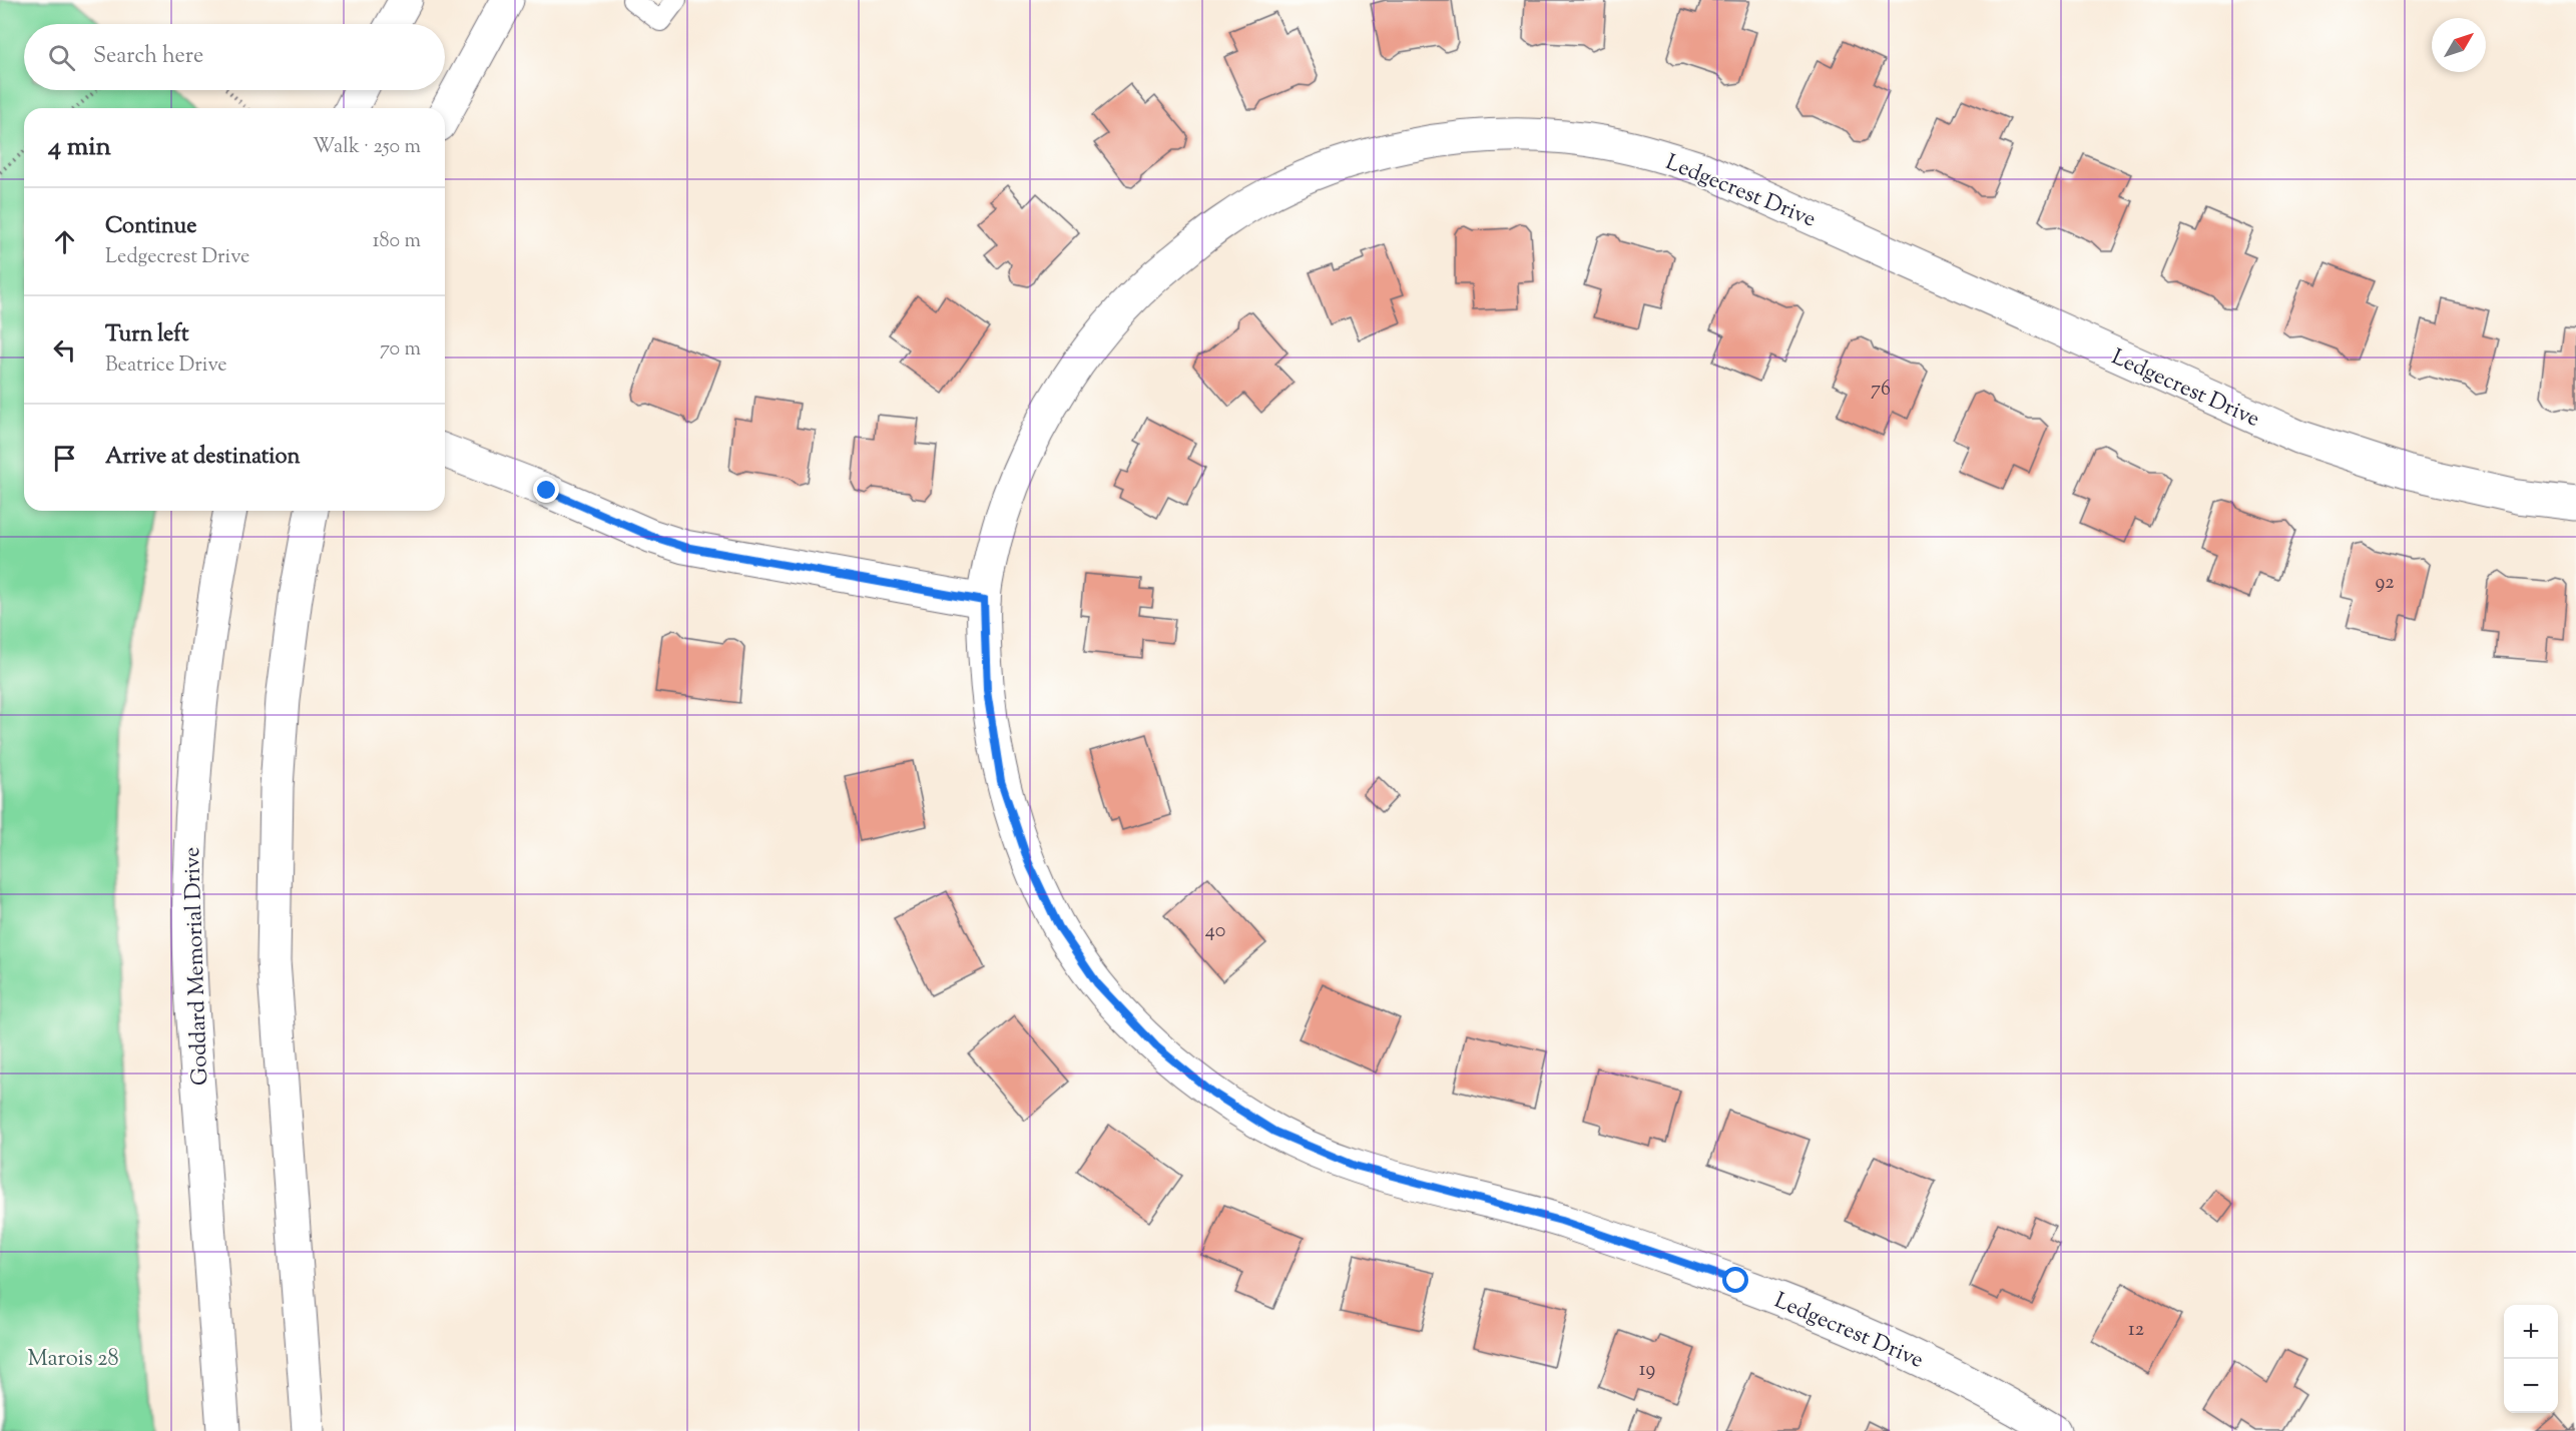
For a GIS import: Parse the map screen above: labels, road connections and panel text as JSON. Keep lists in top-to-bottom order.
{
  "streets": {
    "street": ["Ledgecrest Drive", "Goddard Memorial Drive"]
  },
  "parks": ["Marois 28"],
  "house_numbers": [
    "76",
    "92",
    "40",
    "12",
    "19"
  ],
  "north": "top right",
  "page": {
    "search": "Search here",
    "heading": ["4 min", "Walk · 250 m"],
    "list": [
      ["Continue", "Ledgecrest Drive", "180 m"],
      ["Turn left", "Beatrice Drive", "70 m"],
      "Arrive at destination"
    ],
    "map_buttons": ["+", "−"]
  }
}
